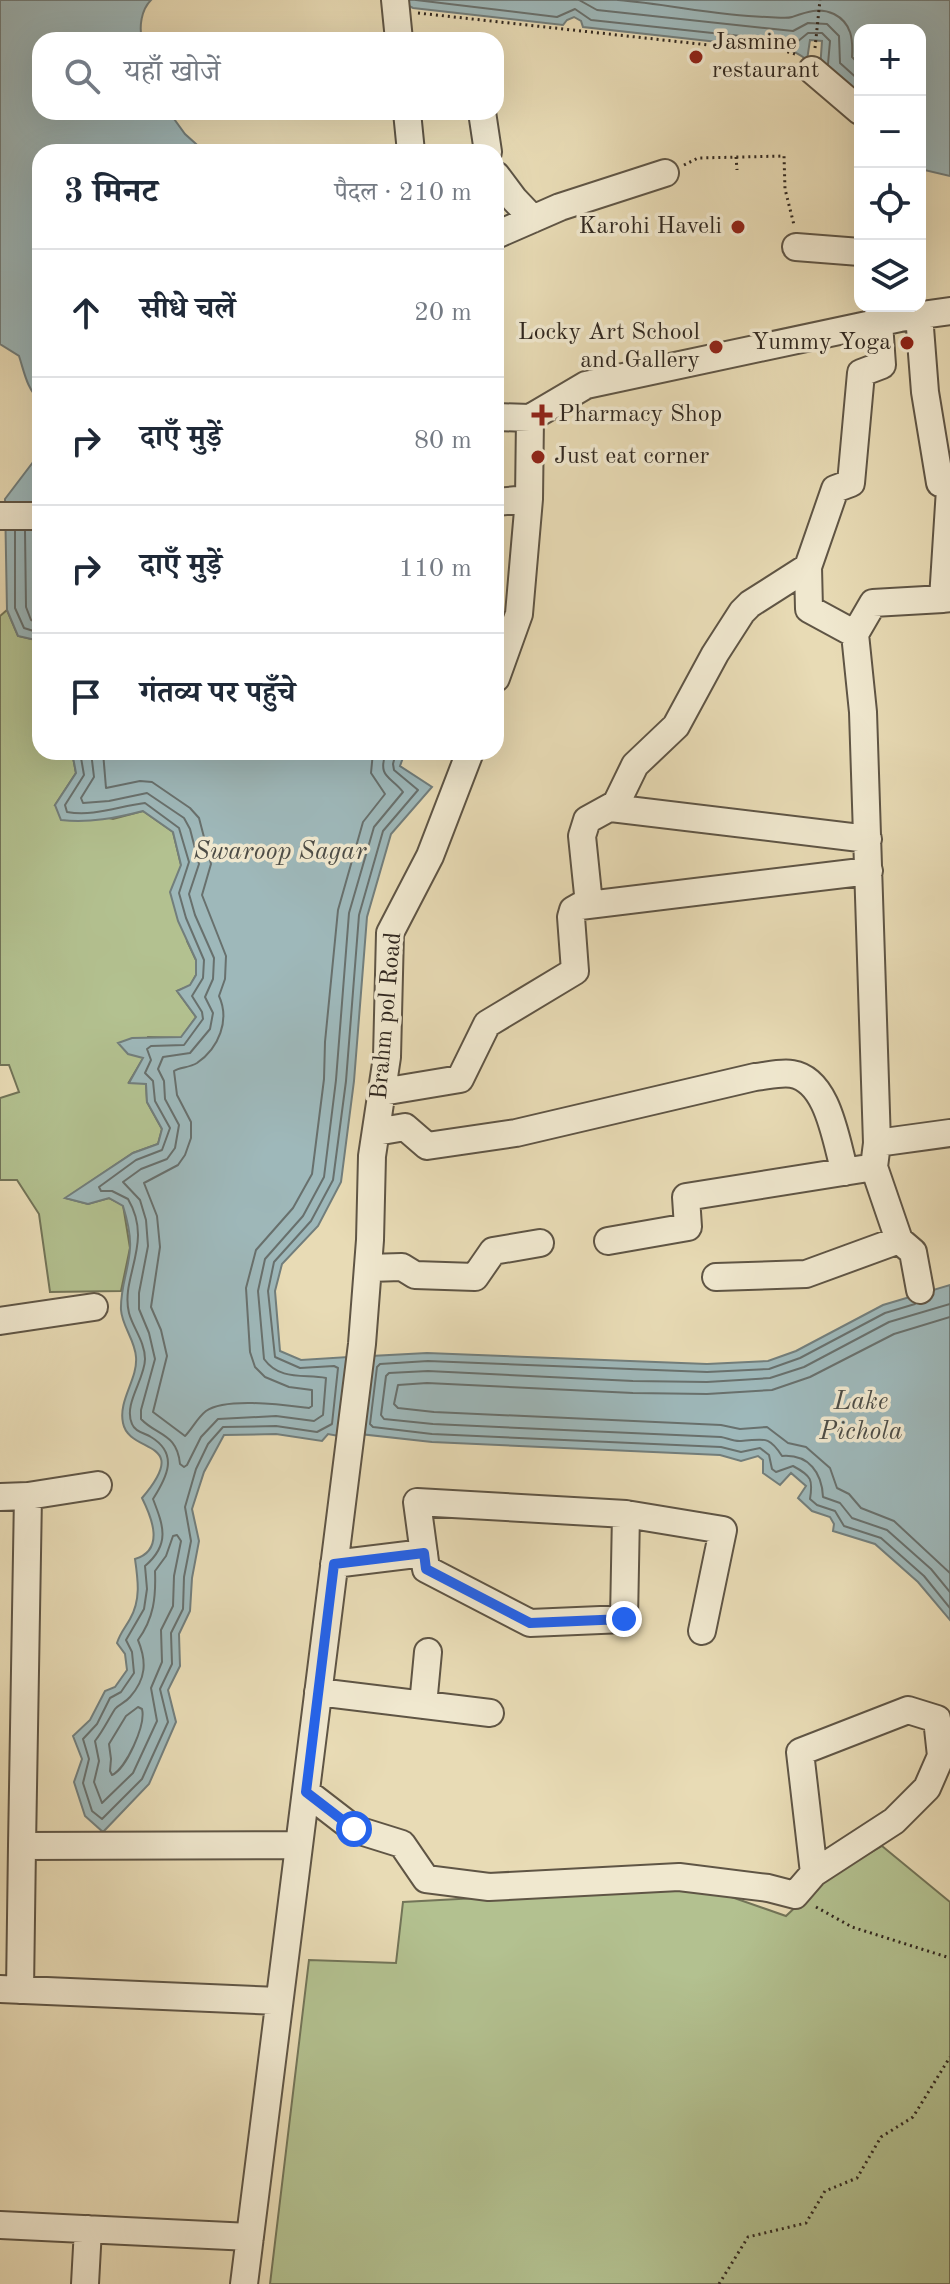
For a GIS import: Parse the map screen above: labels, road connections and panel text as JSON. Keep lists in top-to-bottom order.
{
  "streets": {
    "street": ["Brahm pol Road"]
  },
  "water": ["Swaroop Sagar", "Lake Pichola"],
  "places": {
    "other": [
      "Jasmine restaurant",
      "Karohi Haveli",
      "Yummy Yoga",
      "Locky Art School and Gallery",
      "Just eat corner"
    ],
    "health": ["Pharmacy Shop"]
  },
  "page": {
    "map_buttons": ["+", "−"],
    "search": "यहाँ खोजें",
    "heading": ["3 मिनट", "पैदल · 210 m"],
    "list": [
      ["सीधे चलें", "20 m"],
      ["दाएँ मुड़ें", "80 m"],
      ["दाएँ मुड़ें", "110 m"],
      "गंतव्य पर पहुँचे"
    ]
  }
}
